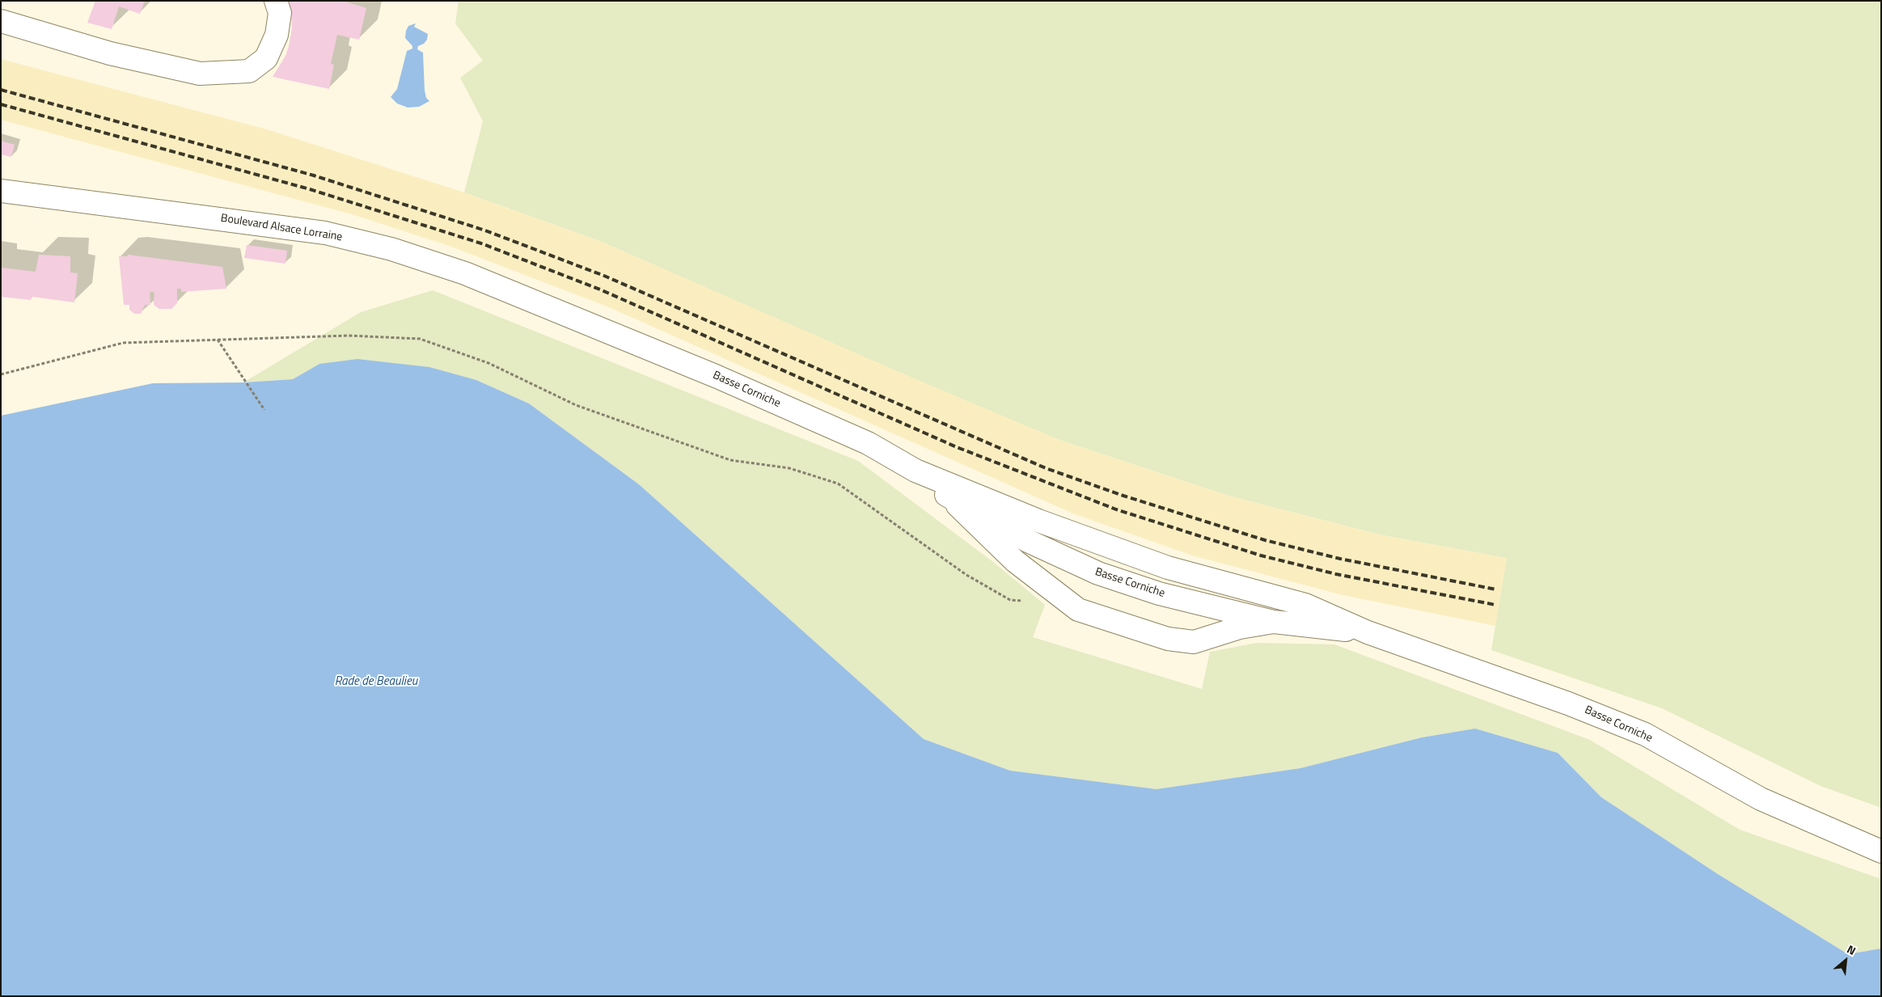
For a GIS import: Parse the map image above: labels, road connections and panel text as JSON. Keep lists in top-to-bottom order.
{
  "streets": {
    "main road": ["Boulevard Alsace Lorraine", "Basse Corniche"]
  },
  "crossings": [
    ["Boulevard Alsace Lorraine", "Basse Corniche"]
  ],
  "water": ["Rade de Beaulieu"],
  "north": "top right"
}
